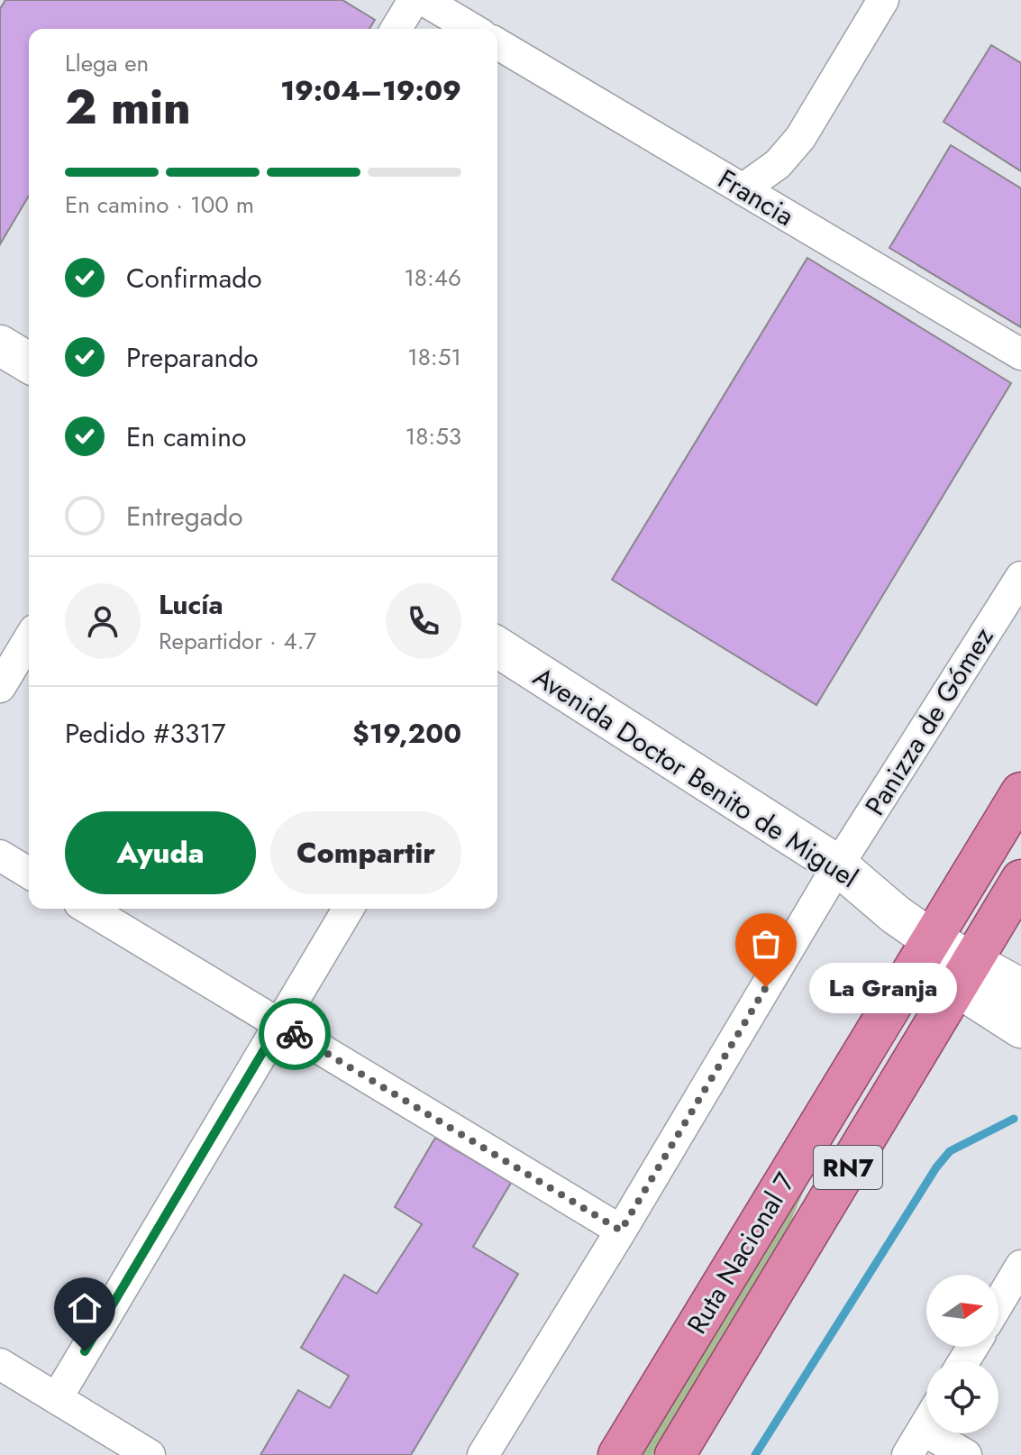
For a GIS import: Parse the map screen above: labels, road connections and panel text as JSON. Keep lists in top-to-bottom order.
{
  "streets": {
    "highway": ["RN7", "Ruta Nacional 7"],
    "street": ["Francia", "Panizza de Gómez", "Avenida Doctor Benito de Miguel"]
  },
  "crossings": [
    ["Panizza de Gómez", "Avenida Doctor Benito de Miguel"],
    ["Avenida Doctor Benito de Miguel", "RN7"],
    ["Avenida Doctor Benito de Miguel", "Ruta Nacional 7"]
  ],
  "places": ["La Granja"],
  "north": "right",
  "page": {
    "heading": ["2 min", "Llega en", "19:04–19:09"],
    "panel": [
      "Lucía",
      "Repartidor · 4.7",
      "Pedido #3317",
      "$19,200"
    ],
    "bar": "En camino · 100 m",
    "list": [
      ["Confirmado", "18:46"],
      ["Preparando", "18:51"],
      ["En camino", "18:53"],
      "Entregado"
    ],
    "buttons": ["Ayuda", "Compartir"],
    "bubble": "La Granja"
  }
}
